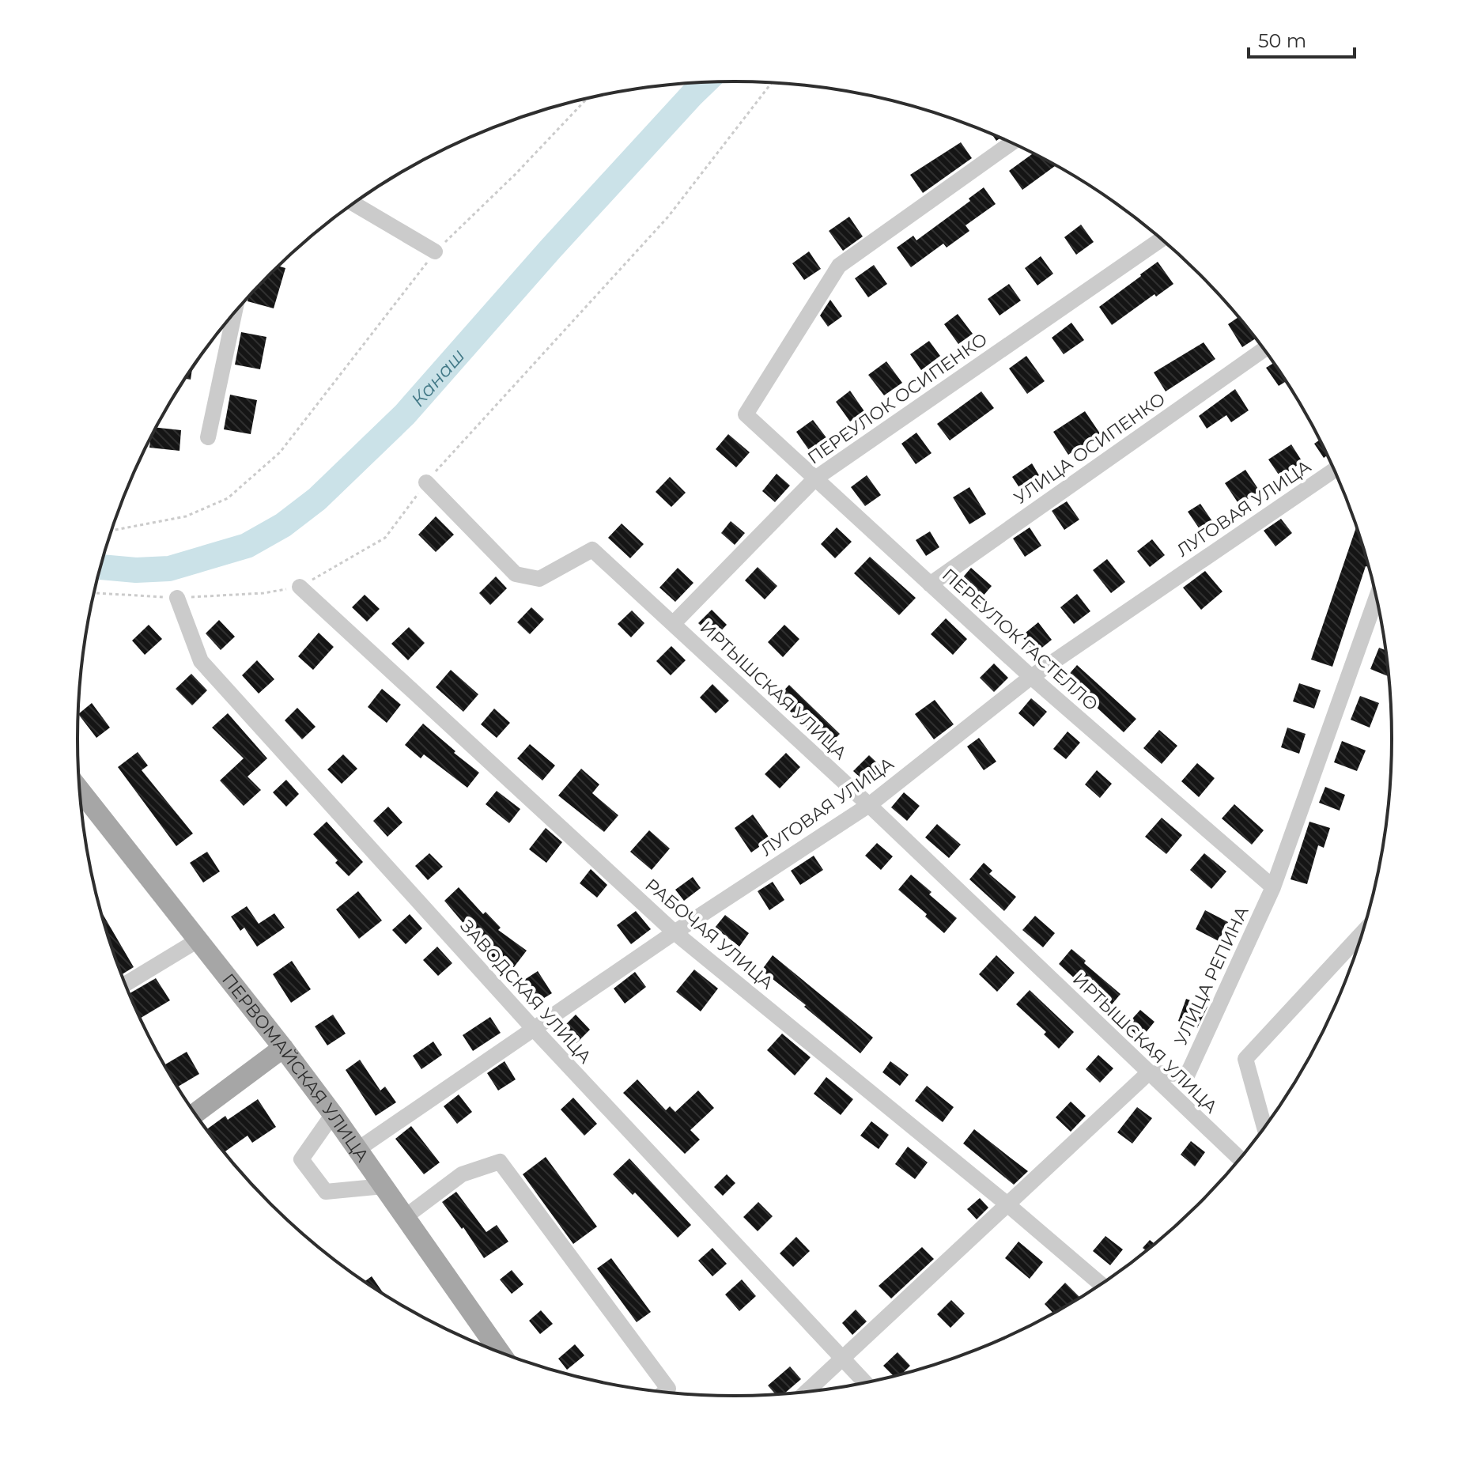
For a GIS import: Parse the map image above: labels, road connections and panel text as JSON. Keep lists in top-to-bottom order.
{
  "streets": {
    "main road": ["ПЕРВОМАЙСКАЯ УЛИЦА"],
    "street": [
      "ПЕРЕУЛОК ОСИПЕНКО",
      "УЛИЦА ОСИПЕНКО",
      "ЛУГОВАЯ УЛИЦА",
      "ПЕРЕУЛОК ГАСТЕЛЛО",
      "ИРТЫШСКАЯ УЛИЦА",
      "РАБОЧАЯ УЛИЦА",
      "УЛИЦА РЕПИНА",
      "ЗАВОДСКАЯ УЛИЦА"
    ]
  },
  "crossings": [
    ["ПЕРЕУЛОК ОСИПЕНКО", "ПЕРЕУЛОК ГАСТЕЛЛО"],
    ["ПЕРЕУЛОК ОСИПЕНКО", "ИРТЫШСКАЯ УЛИЦА"],
    ["УЛИЦА ОСИПЕНКО", "ПЕРЕУЛОК ГАСТЕЛЛО"],
    ["ЛУГОВАЯ УЛИЦА", "ПЕРЕУЛОК ГАСТЕЛЛО"],
    ["ЛУГОВАЯ УЛИЦА", "ИРТЫШСКАЯ УЛИЦА"],
    ["ЛУГОВАЯ УЛИЦА", "РАБОЧАЯ УЛИЦА"],
    ["ЛУГОВАЯ УЛИЦА", "ЗАВОДСКАЯ УЛИЦА"],
    ["ЛУГОВАЯ УЛИЦА", "ПЕРВОМАЙСКАЯ УЛИЦА"],
    ["ПЕРЕУЛОК ГАСТЕЛЛО", "УЛИЦА РЕПИНА"],
    ["ИРТЫШСКАЯ УЛИЦА", "УЛИЦА РЕПИНА"]
  ],
  "water": ["Канаш"],
  "scale_bar": "50 m"
}
